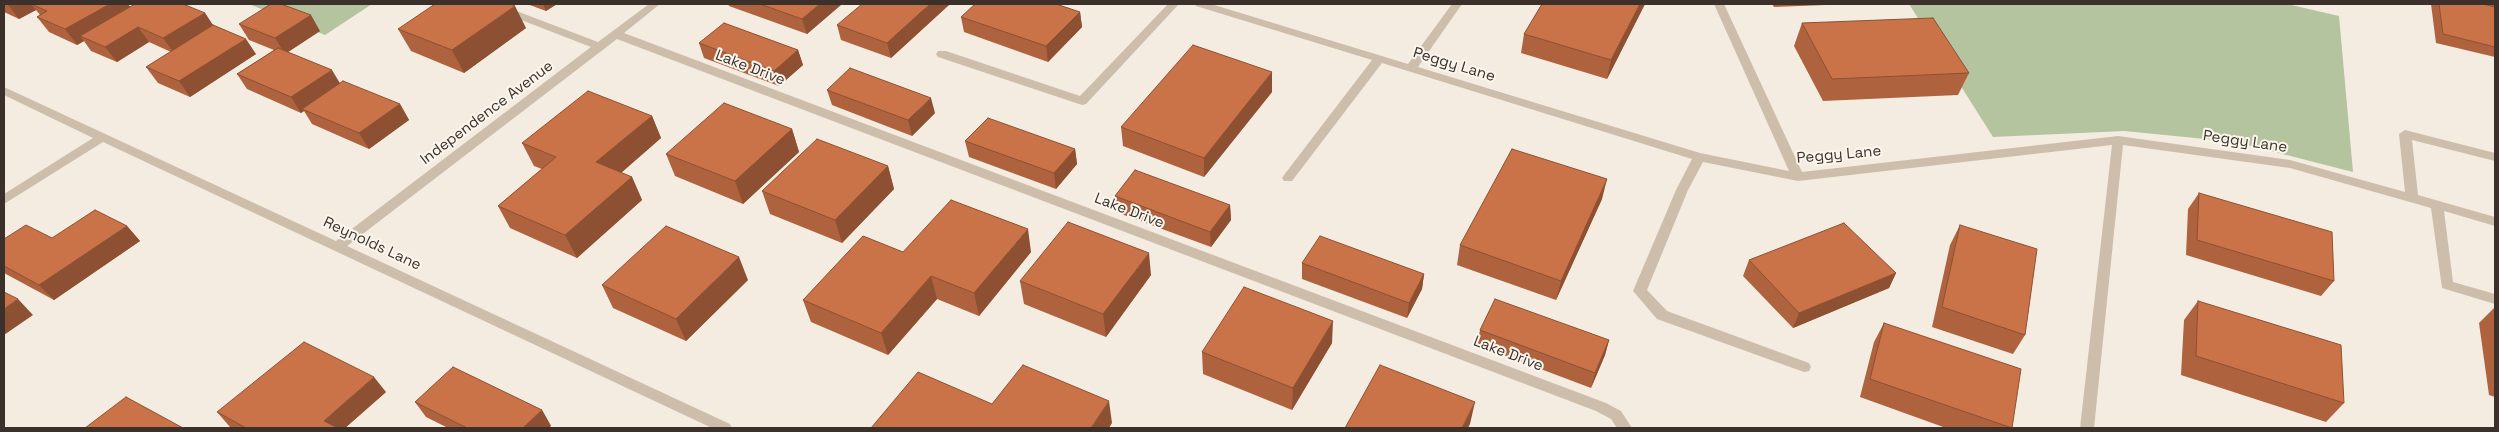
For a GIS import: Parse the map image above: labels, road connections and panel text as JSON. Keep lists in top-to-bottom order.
{
  "streets": {
    "street": [
      "Peggy Lane",
      "Lake Drive",
      "Independence Avenue",
      "Reynolds Lane"
    ]
  },
  "crossings": [
    ["Lake Drive", "Independence Avenue"],
    ["Independence Avenue", "Reynolds Lane"]
  ]
}
